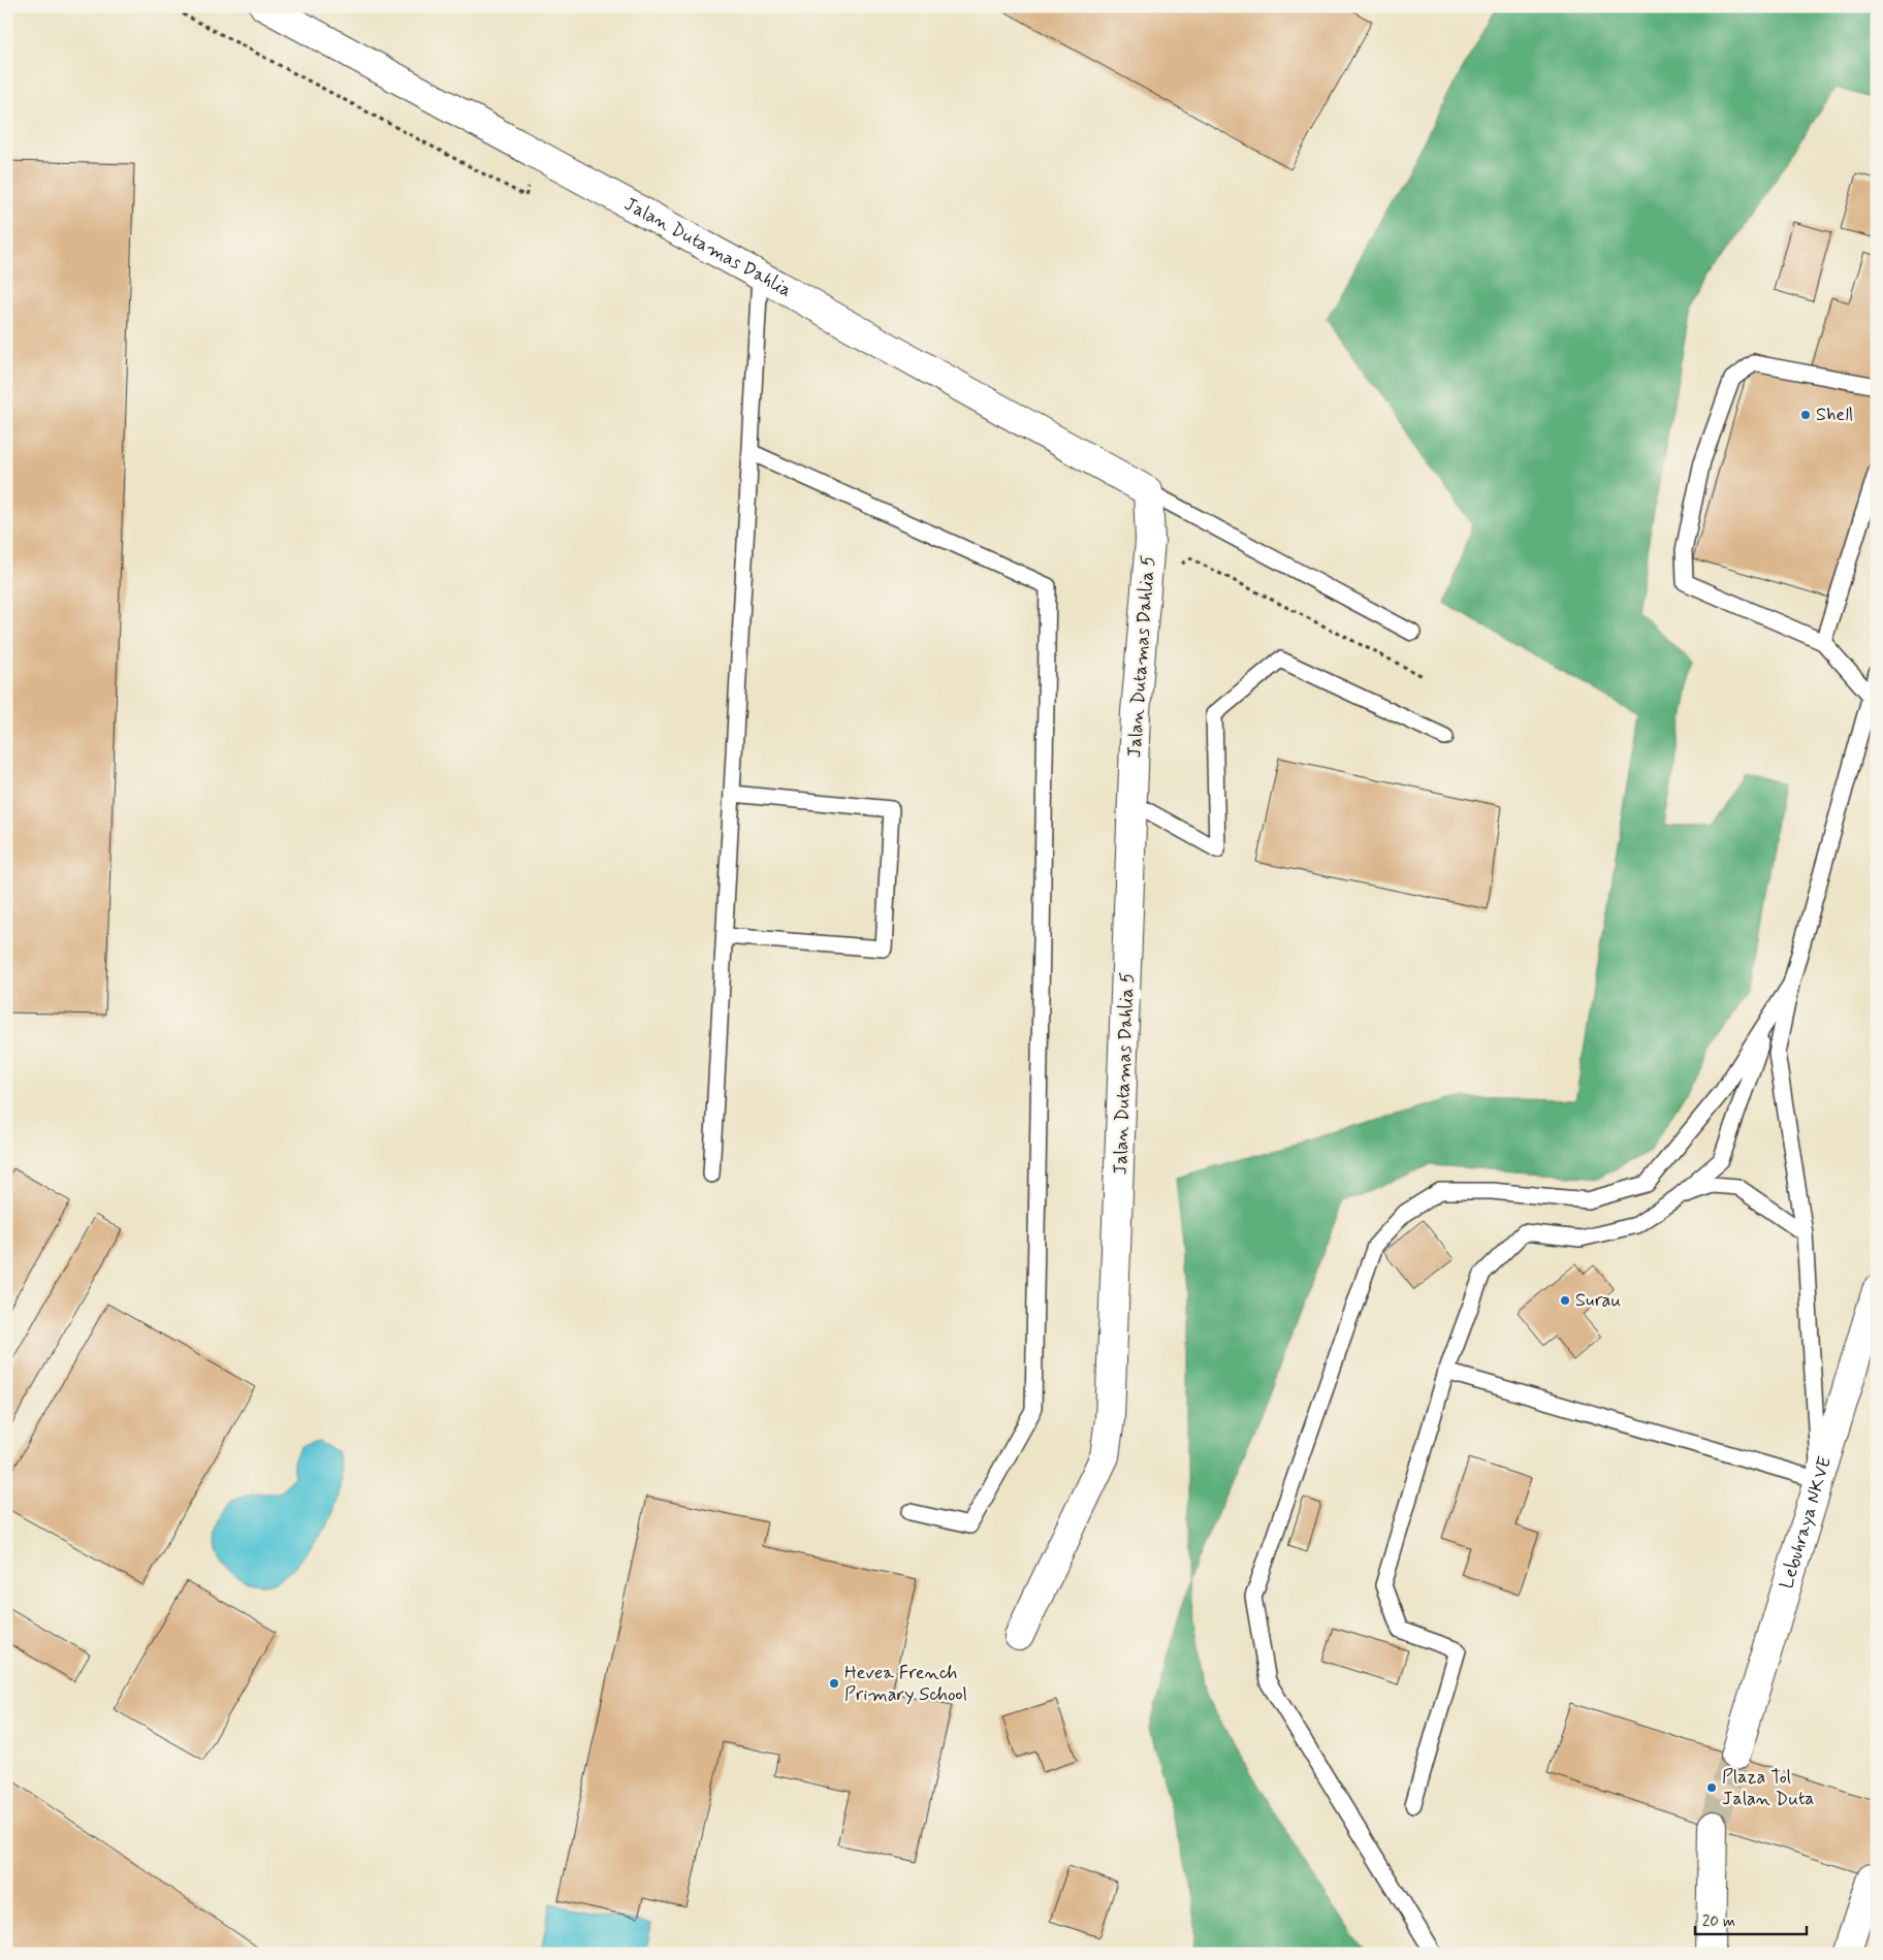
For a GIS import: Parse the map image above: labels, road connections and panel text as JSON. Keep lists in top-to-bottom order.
{
  "streets": {
    "main road": ["Jalan Dutamas Dahlia", "Jalan Dutamas Dahlia 5", "Lebuhraya NKVE"]
  },
  "crossings": [
    ["Jalan Dutamas Dahlia", "Jalan Dutamas Dahlia 5"]
  ],
  "places": [
    "Shell",
    "Surau",
    "Hevea French Primary School",
    "Plaza Tol Jalan Duta"
  ],
  "scale_bar": "20 m"
}
